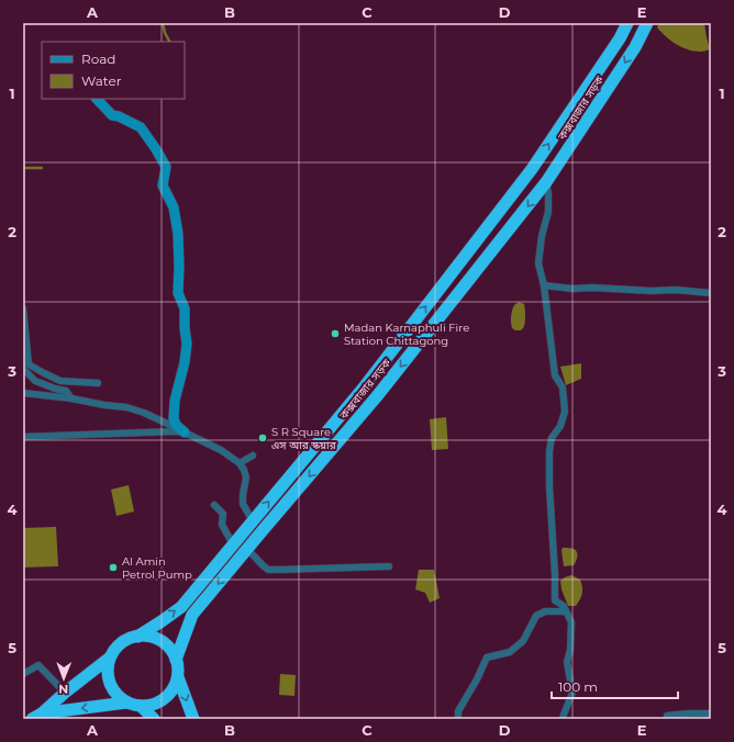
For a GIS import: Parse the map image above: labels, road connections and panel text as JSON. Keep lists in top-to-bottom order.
{
  "streets": {
    "highway": ["কক্সবাজার সড়ক"]
  },
  "places": ["Madan Karnaphuli Fire Station Chittagong", "S R Square এস আর স্কয়ার", "Al Amin Petrol Pump"],
  "legend": ["Road", "Water"],
  "scale_bar": "100 m",
  "north": "bottom",
  "grid": {
    "columns": [
      "A",
      "B",
      "C",
      "D",
      "E"
    ],
    "rows": [
      "1",
      "2",
      "3",
      "4",
      "5"
    ]
  }
}
